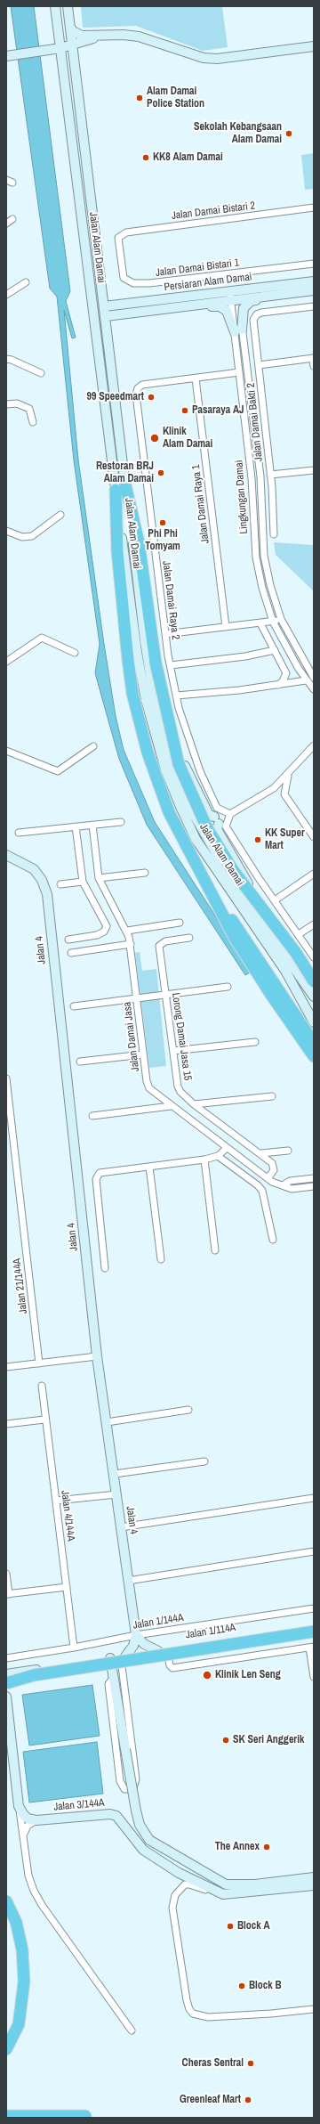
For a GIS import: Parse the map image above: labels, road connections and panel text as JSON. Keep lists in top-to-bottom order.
{
  "streets": {
    "street": [
      "Jalan Damai Bistari 2",
      "Jalan Alam Damai",
      "Jalan Damai Bistari 1",
      "Persiaran Alam Damai",
      "Jalan Damai Bakti 2",
      "Lingkungan Damai",
      "Jalan Damai Raya 1",
      "Jalan Damai Raya 2",
      "Jalan 4",
      "Jalan Damai Jasa",
      "Lorong Damai Jasa 15",
      "Jalan 21/144A",
      "Jalan 4/144A",
      "Jalan 1/144A",
      "Jalan 1/114A",
      "Jalan 3/144A"
    ]
  },
  "crossings": [
    ["Jalan Damai Bistari 2", "Jalan Damai Bistari 1"],
    ["Jalan Alam Damai", "Persiaran Alam Damai"],
    ["Persiaran Alam Damai", "Lingkungan Damai"],
    ["Jalan Damai Raya 1", "Jalan Damai Raya 2"],
    ["Jalan 4", "Jalan 1/144A"],
    ["Jalan Damai Jasa", "Lorong Damai Jasa 15"],
    ["Jalan 4/144A", "Jalan 1/144A"]
  ],
  "places": [
    "Alam Damai Police Station",
    "Sekolah Kebangsaan Alam Damai",
    "KK8 Alam Damai",
    "99 Speedmart",
    "Pasaraya AJ",
    "Klinik Alam Damai",
    "Restoran BRJ Alam Damai",
    "Phi Phi Tomyam",
    "KK Super Mart",
    "Klinik Len Seng",
    "SK Seri Anggerik",
    "The Annex",
    "Block A",
    "Block B",
    "Cheras Sentral",
    "Greenleaf Mart"
  ]
}
